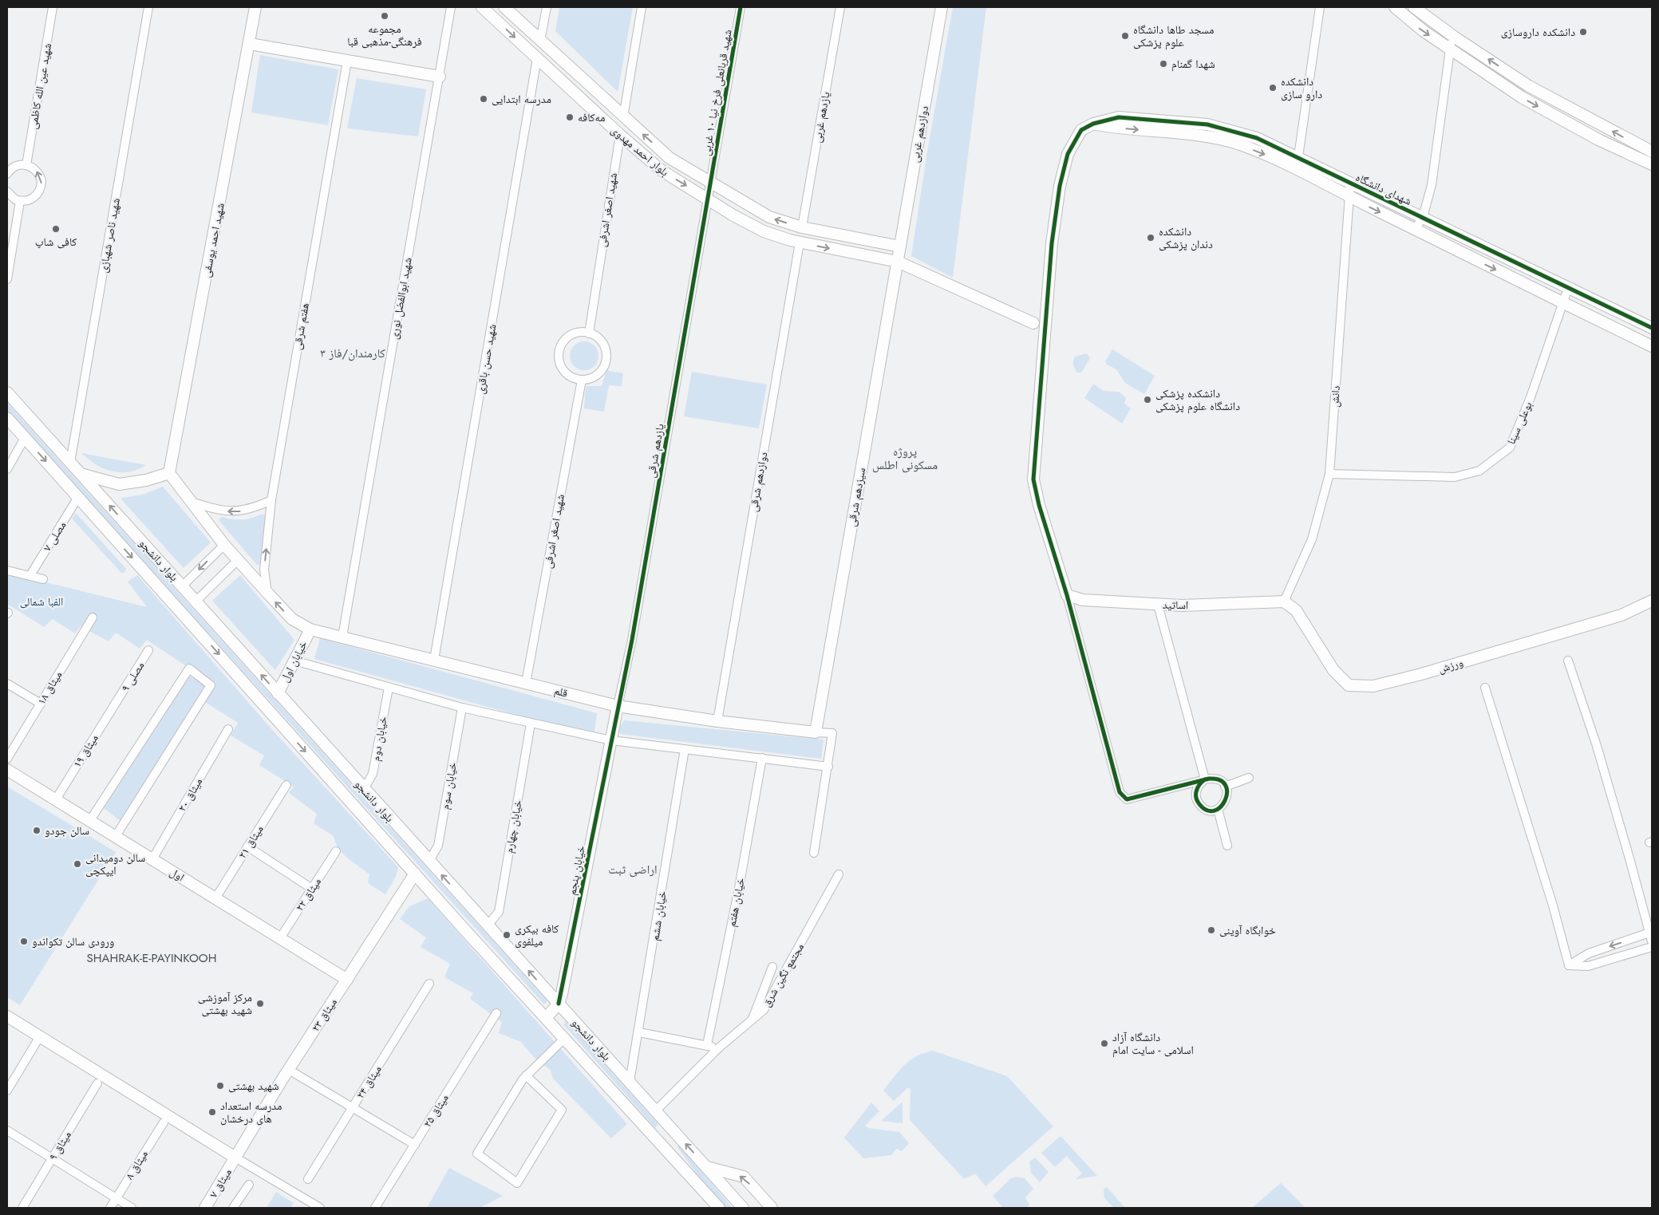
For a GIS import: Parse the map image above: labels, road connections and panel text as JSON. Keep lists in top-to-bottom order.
{
  "streets": {
    "street": [
      "شهید عین الله کاظمی",
      "شهید قربانعلی فرخ نیا ۱۰ غربی",
      "یازدهم غربی",
      "دوازدهم غربی",
      "بلوار احمد مهدوی",
      "شهدای دانشگاه",
      "شهید اصغر اشرفی",
      "شهید ناصر شهبازی",
      "شهید احمد یوسفی",
      "شهید ابوالفضل نوری",
      "هفتم شرقی",
      "شهید حسن باقری",
      "دانش",
      "بوعلی سینا",
      "یازدهم شرقی",
      "دوازدهم شرقی",
      "سیزدهم شرقی",
      "مصلی ۷",
      "بلوار دانشجو",
      "اساتید",
      "خیابان اول",
      "ورزش",
      "مصلی ۹",
      "میثاق ۱۸",
      "قلم",
      "خیابان دوم",
      "میثاق ۱۹",
      "خیابان سوم",
      "میثاق ۲۰",
      "خیابان چهارم",
      "میثاق ۲۱",
      "خیابان پنجم",
      "اول",
      "میثاق ۲۲",
      "خیابان هفتم",
      "خیابان ششم",
      "مجتمع نگین شرق",
      "میثاق ۲۳",
      "میثاق ۲۴",
      "میثاق ۲۵",
      "میثاق ۹",
      "میثاق ۸",
      "میثاق ۷"
    ]
  },
  "crossings": [
    ["شهید قربانعلی فرخ نیا ۱۰ غربی", "بلوار احمد مهدوی"],
    ["شهید قربانعلی فرخ نیا ۱۰ غربی", "یازدهم شرقی"],
    ["یازدهم غربی", "بلوار احمد مهدوی"],
    ["دوازدهم غربی", "بلوار احمد مهدوی"],
    ["دوازدهم غربی", "سیزدهم شرقی"],
    ["بلوار احمد مهدوی", "شهید اصغر اشرفی"],
    ["بلوار احمد مهدوی", "شهید حسن باقری"],
    ["بلوار احمد مهدوی", "یازدهم شرقی"],
    ["بلوار احمد مهدوی", "دوازدهم شرقی"],
    ["بلوار احمد مهدوی", "سیزدهم شرقی"],
    ["شهدای دانشگاه", "دانش"],
    ["شهدای دانشگاه", "بوعلی سینا"],
    ["شهدای دانشگاه", "اساتید"],
    ["شهید اصغر اشرفی", "قلم"],
    ["شهید ناصر شهبازی", "بلوار دانشجو"],
    ["شهید احمد یوسفی", "قلم"],
    ["شهید ابوالفضل نوری", "قلم"],
    ["هفتم شرقی", "قلم"],
    ["شهید حسن باقری", "قلم"],
    ["دانش", "بوعلی سینا"],
    ["دانش", "اساتید"],
    ["دانش", "ورزش"],
    ["یازدهم شرقی", "قلم"],
    ["یازدهم شرقی", "خیابان پنجم"],
    ["دوازدهم شرقی", "قلم"],
    ["سیزدهم شرقی", "قلم"],
    ["مصلی ۷", "بلوار دانشجو"],
    ["بلوار دانشجو", "خیابان اول"],
    ["بلوار دانشجو", "خیابان دوم"],
    ["بلوار دانشجو", "خیابان سوم"],
    ["بلوار دانشجو", "خیابان چهارم"],
    ["بلوار دانشجو", "خیابان پنجم"],
    ["بلوار دانشجو", "خیابان ششم"],
    ["بلوار دانشجو", "مجتمع نگین شرق"],
    ["بلوار دانشجو", "میثاق ۲۳"],
    ["اساتید", "ورزش"],
    ["خیابان اول", "قلم"],
    ["مصلی ۹", "میثاق ۱۹"],
    ["قلم", "خیابان پنجم"],
    ["میثاق ۱۹", "اول"],
    ["میثاق ۲۰", "اول"],
    ["میثاق ۲۱", "اول"],
    ["اول", "میثاق ۲۲"],
    ["اول", "میثاق ۲۳"],
    ["میثاق ۲۳", "میثاق ۷"]
  ],
  "districts": [
    "کارمندان/فاز ۳",
    "پروژه مسکونی اطلس",
    "اراضی ثبت",
    "SHAHRAK-E-PAYINKOOH"
  ],
  "parks": ["الفبا شمالی"],
  "places": [
    "مجموعه فرهنگی-مذهبی قبا",
    "دانشکده داروسازی",
    "مسجد طاها دانشگاه علوم پزشکی",
    "شهدا گمنام",
    "دانشکده دارو سازی",
    "مدرسه ابتدایی",
    "مه‌کافه",
    "کافی شاپ",
    "دانشکده دندان پزشکی",
    "دانشکده پزشکی دانشگاه علوم پزشکی",
    "سالن جودو",
    "سالن دومیدانی ایپکچی",
    "خوابگاه آوینی",
    "کافه بیکری میلفوی",
    "ورودی سالن تکواندو",
    "مرکز آموزشی شهید بهشتی",
    "دانشگاه آزاد اسلامی - سایت امام",
    "شهید بهشتی",
    "مدرسه استعداد های درخشان"
  ]
}
